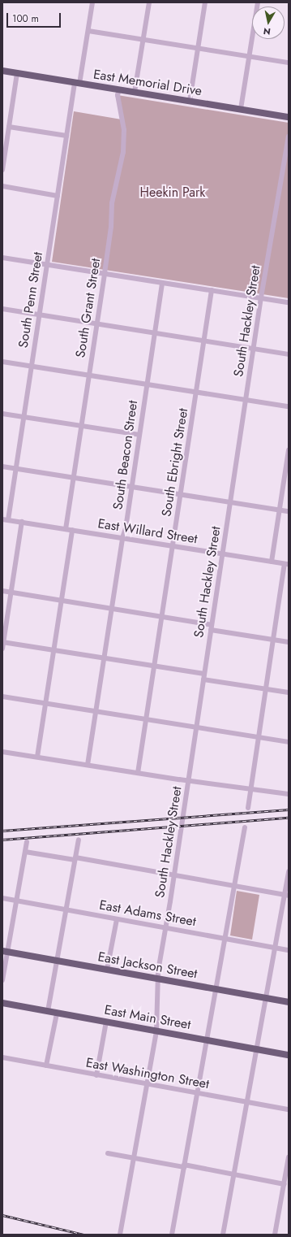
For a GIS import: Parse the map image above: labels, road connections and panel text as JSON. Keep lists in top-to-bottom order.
{
  "streets": {
    "main road": ["East Memorial Drive", "East Jackson Street", "East Main Street"],
    "street": [
      "South Penn Street",
      "South Grant Street",
      "South Hackley Street",
      "South Beacon Street",
      "South Ebright Street",
      "East Willard Street",
      "East Adams Street",
      "East Washington Street"
    ]
  },
  "crossings": [
    ["East Memorial Drive", "South Penn Street"],
    ["East Memorial Drive", "South Grant Street"],
    ["South Penn Street", "East Willard Street"],
    ["South Grant Street", "East Willard Street"],
    ["South Hackley Street", "East Willard Street"],
    ["South Hackley Street", "East Adams Street"],
    ["South Hackley Street", "East Jackson Street"],
    ["South Hackley Street", "East Main Street"],
    ["South Hackley Street", "East Washington Street"],
    ["South Beacon Street", "East Willard Street"],
    ["South Ebright Street", "East Willard Street"]
  ],
  "parks": ["Heekin Park"],
  "scale_bar": "100 m",
  "north": "bottom"
}
